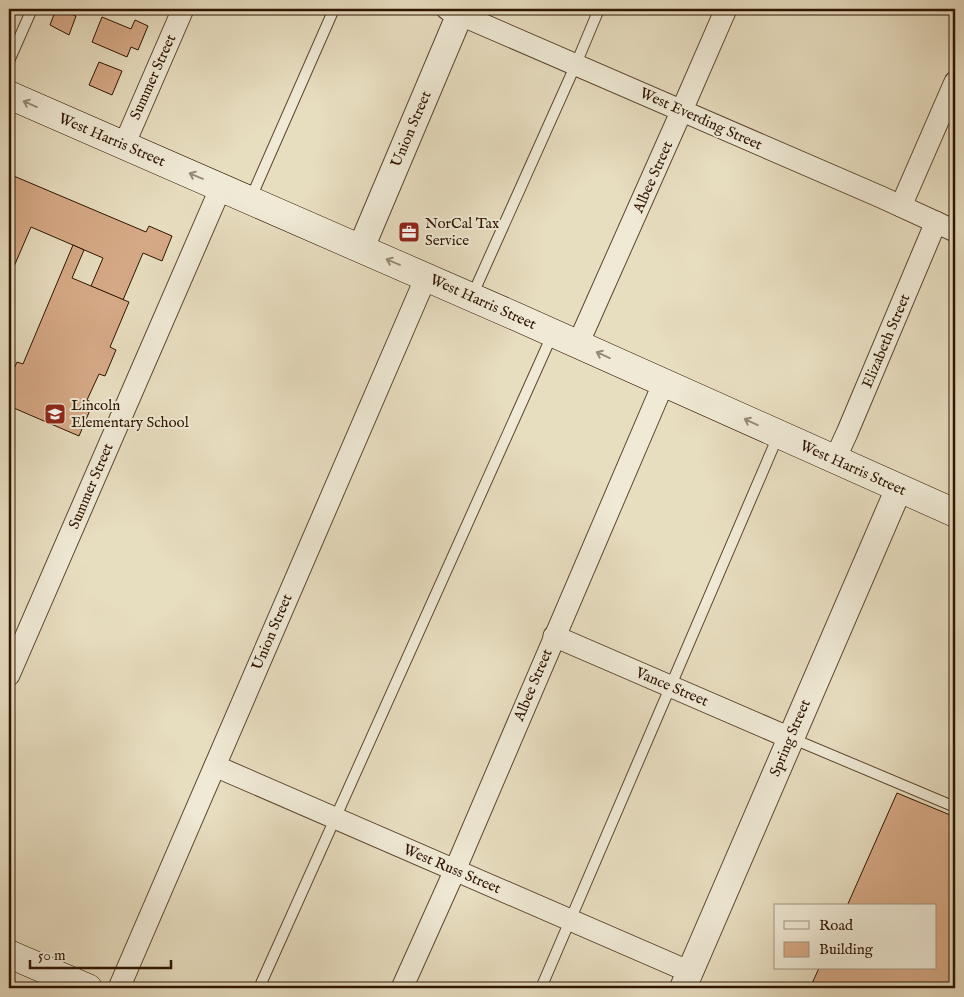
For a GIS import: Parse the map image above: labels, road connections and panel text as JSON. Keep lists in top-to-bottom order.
{
  "streets": {
    "main road": ["West Harris Street"],
    "street": [
      "Summer Street",
      "West Everding Street",
      "Union Street",
      "Albee Street",
      "Elizabeth Street",
      "Vance Street",
      "Spring Street",
      "West Russ Street"
    ]
  },
  "crossings": [
    ["Summer Street", "West Harris Street"],
    ["West Everding Street", "Union Street"],
    ["West Everding Street", "Albee Street"],
    ["West Everding Street", "Elizabeth Street"],
    ["Union Street", "West Harris Street"],
    ["Union Street", "West Russ Street"],
    ["West Harris Street", "Albee Street"],
    ["West Harris Street", "Elizabeth Street"],
    ["West Harris Street", "Spring Street"],
    ["Albee Street", "Vance Street"],
    ["Albee Street", "West Russ Street"],
    ["Vance Street", "Spring Street"],
    ["Spring Street", "West Russ Street"]
  ],
  "one_way": ["West Harris Street"],
  "places": {
    "office": ["NorCal Tax Service"],
    "school or university": ["Lincoln Elementary School"]
  },
  "legend": ["Road", "Building"],
  "scale_bar": "50 m"
}
